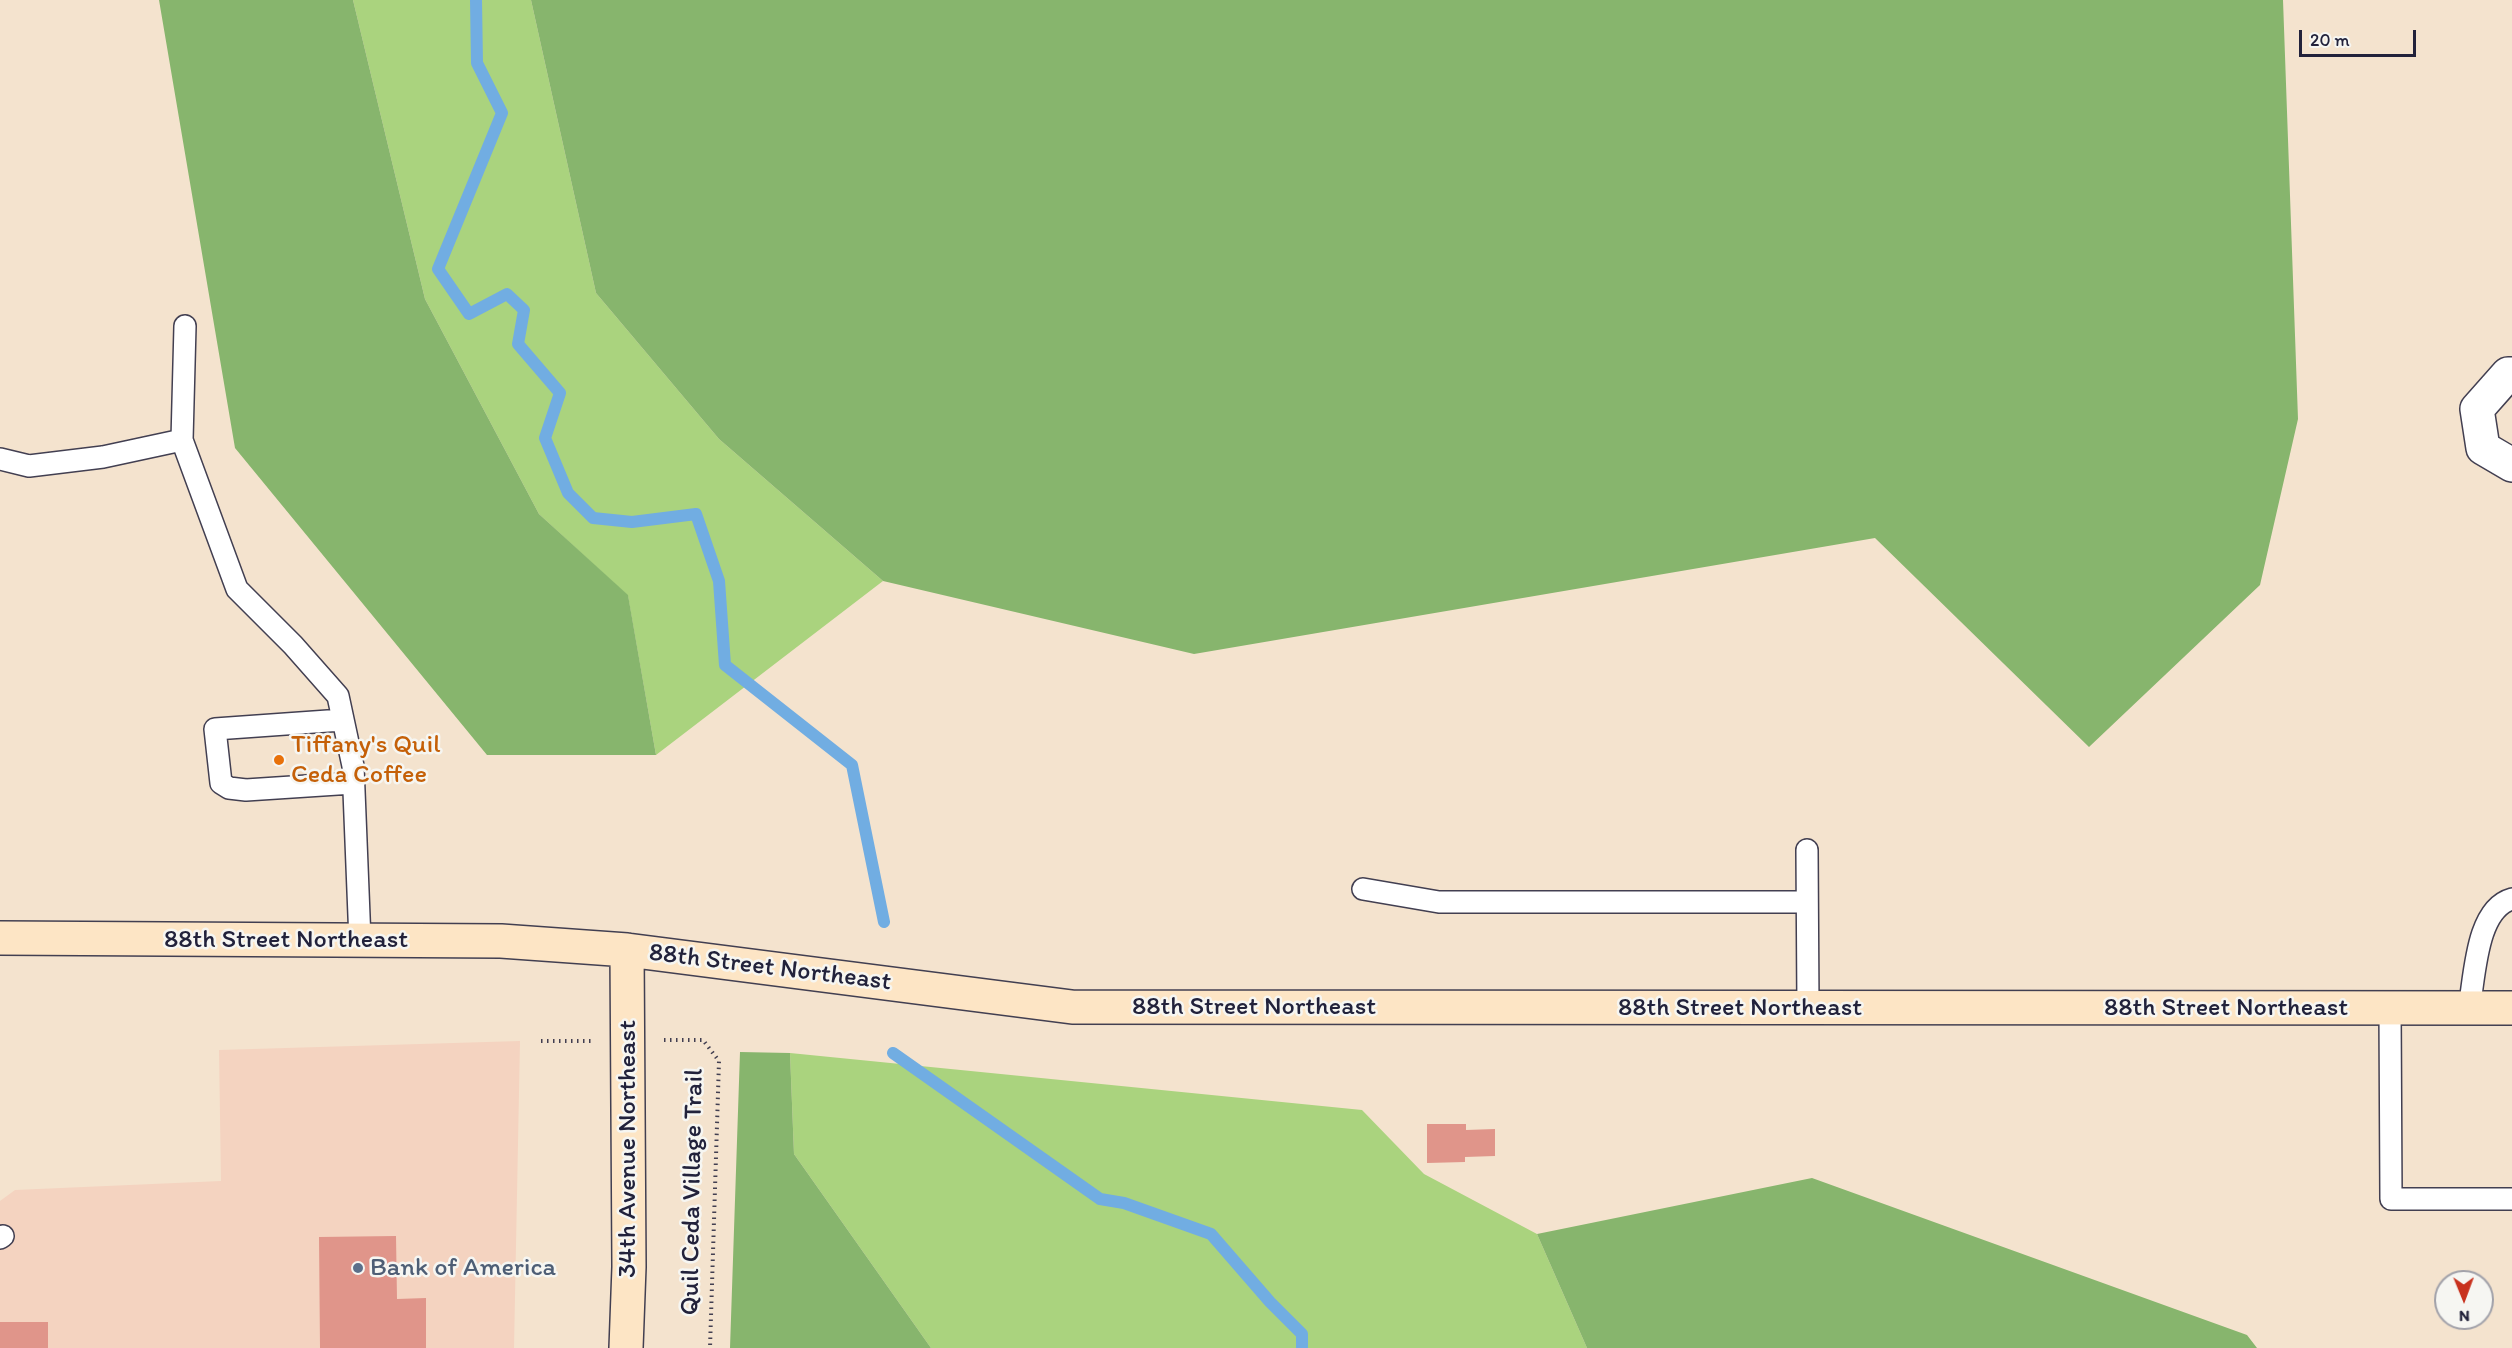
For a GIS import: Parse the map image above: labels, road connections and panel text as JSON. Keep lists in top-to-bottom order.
{
  "streets": {
    "street": ["88th Street Northeast", "34th Avenue Northeast"],
    "path": ["Quil Ceda Village Trail"]
  },
  "crossings": [
    ["88th Street Northeast", "34th Avenue Northeast"]
  ],
  "places": ["Tiffany's Quil Ceda Coffee", "Bank of America"],
  "scale_bar": "20 m",
  "north": "bottom"
}
